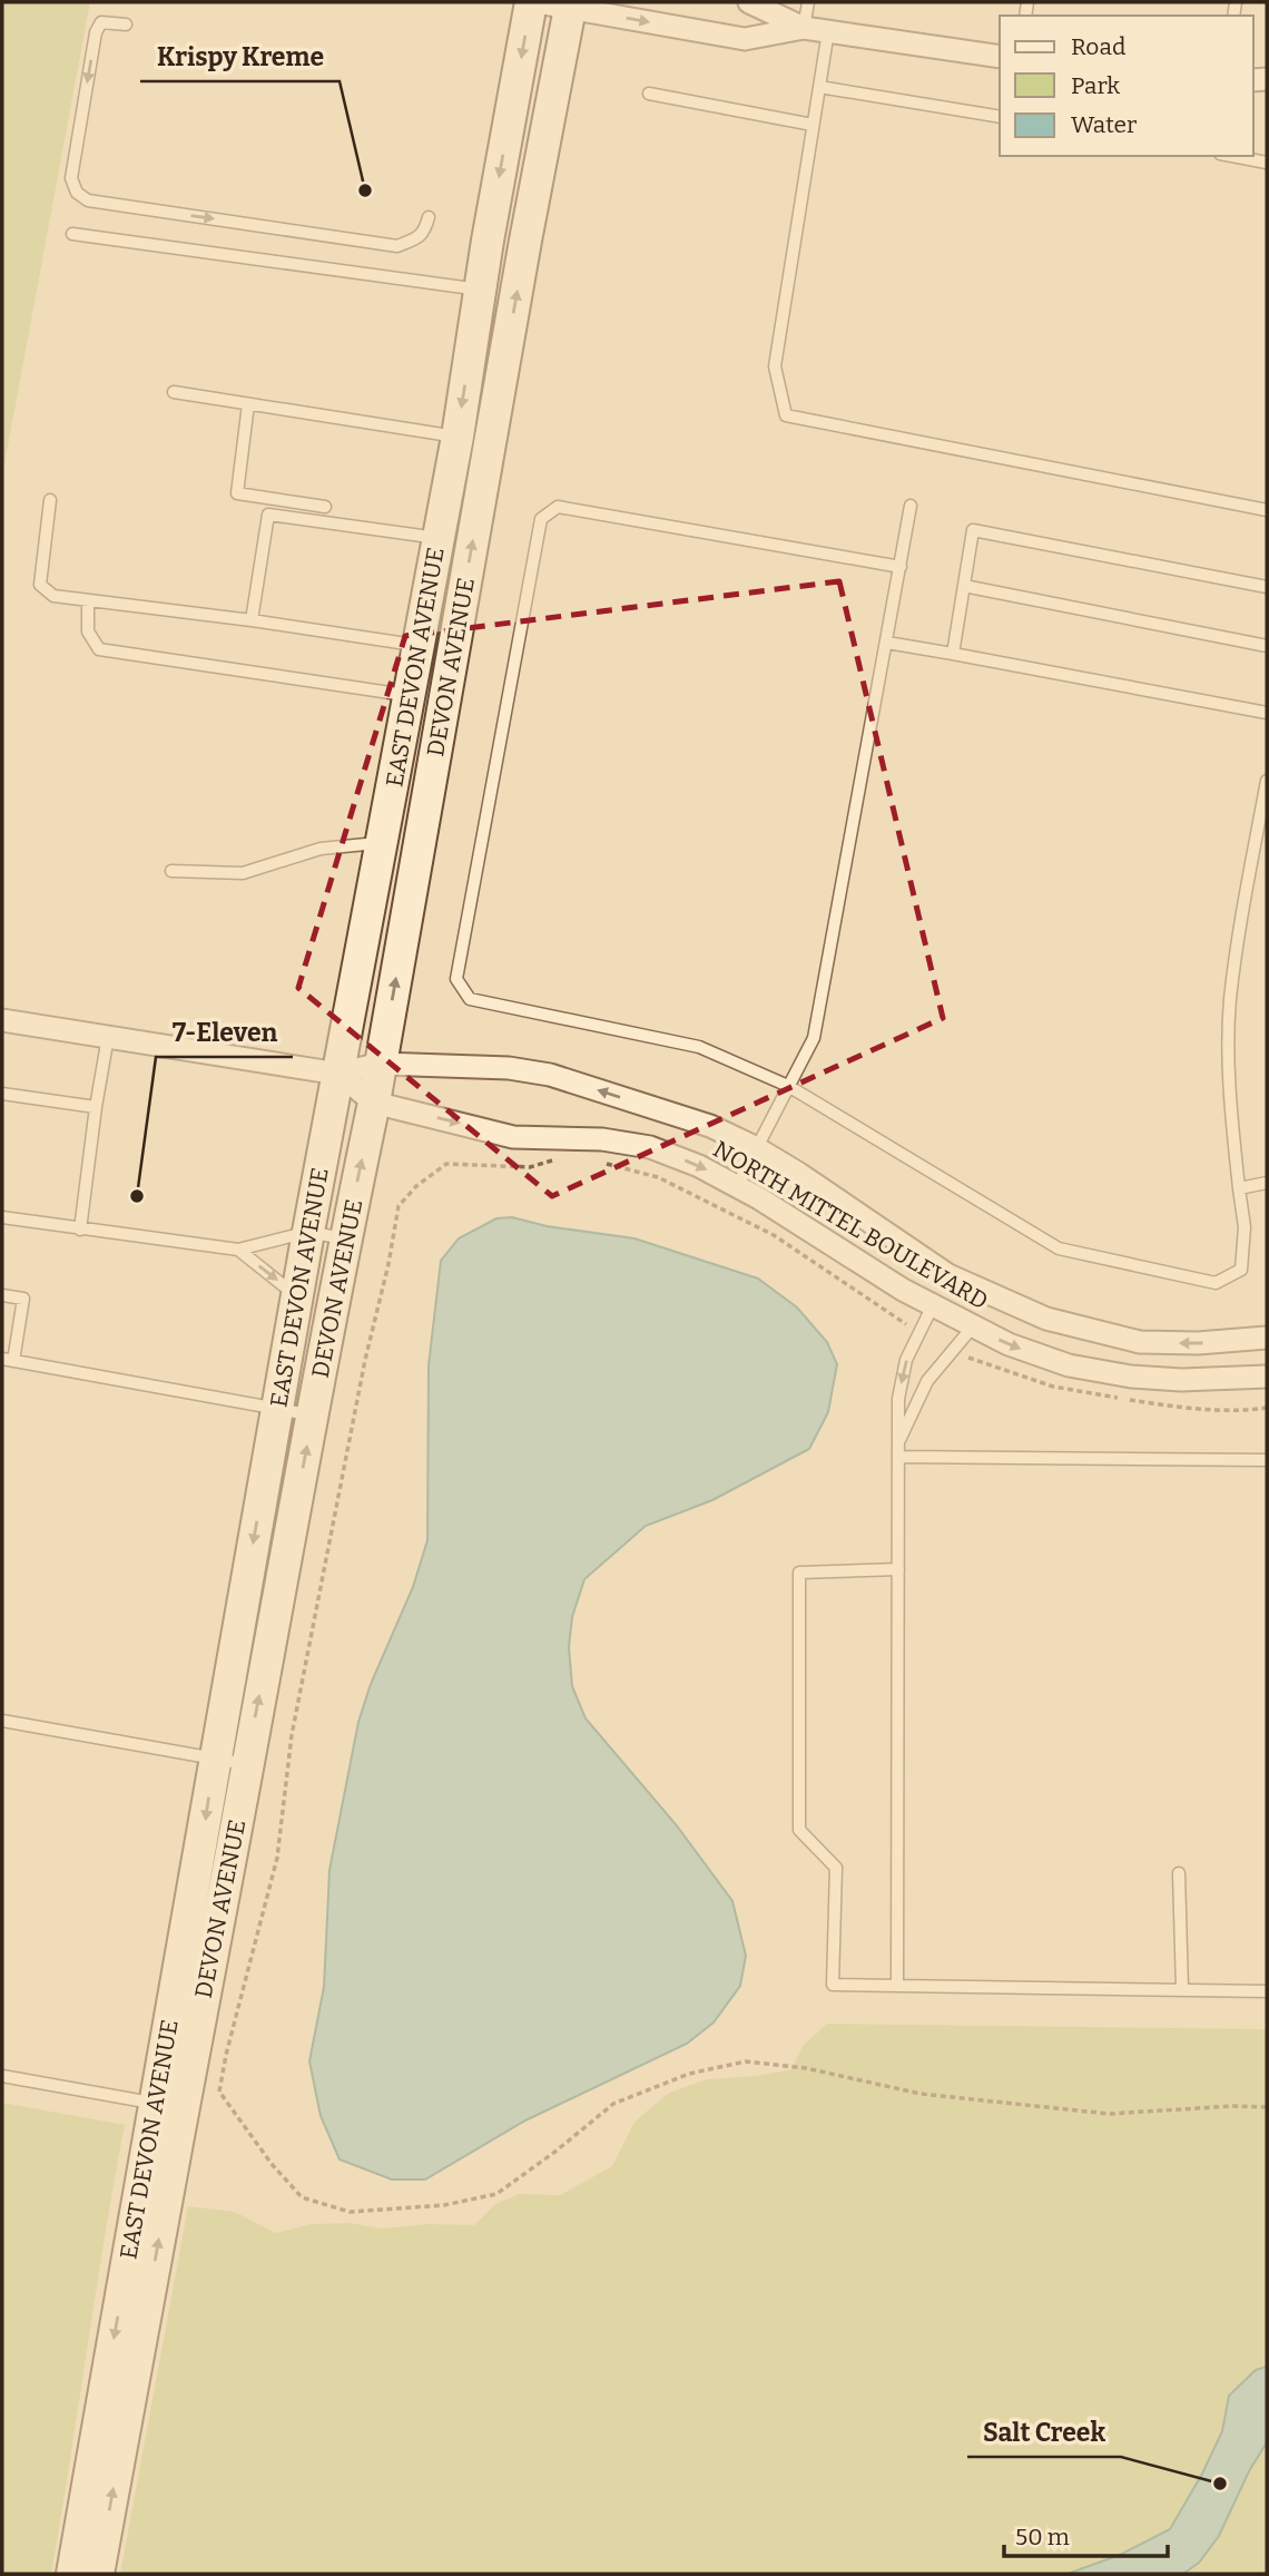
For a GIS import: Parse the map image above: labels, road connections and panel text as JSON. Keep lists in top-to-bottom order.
{
  "streets": {
    "main road": ["EAST DEVON AVENUE", "DEVON AVENUE"],
    "street": ["NORTH MITTEL BOULEVARD"]
  },
  "crossings": [
    ["EAST DEVON AVENUE", "DEVON AVENUE"],
    ["EAST DEVON AVENUE", "NORTH MITTEL BOULEVARD"],
    ["DEVON AVENUE", "NORTH MITTEL BOULEVARD"]
  ],
  "one_way": ["EAST DEVON AVENUE", "DEVON AVENUE"],
  "places": ["Krispy Kreme", "7-Eleven", "Salt Creek"],
  "legend": ["Road", "Park", "Water"],
  "scale_bar": "50 m"
}
